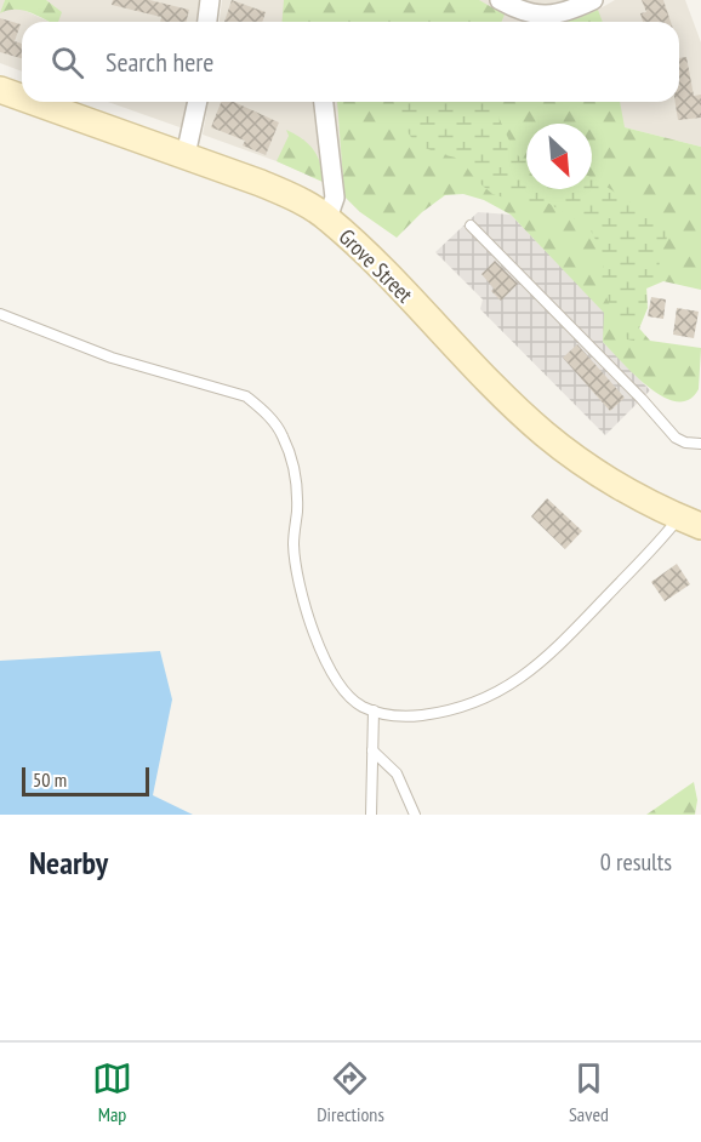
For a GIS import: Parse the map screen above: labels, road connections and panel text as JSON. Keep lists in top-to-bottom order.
{
  "streets": {
    "main road": ["Grove Street"]
  },
  "scale_bar": "50 m",
  "north": "bottom right",
  "page": {
    "search": "Search here",
    "scale": "50 m",
    "heading": ["Nearby", "0 results"],
    "nav": ["Map", "Directions", "Saved"]
  }
}
